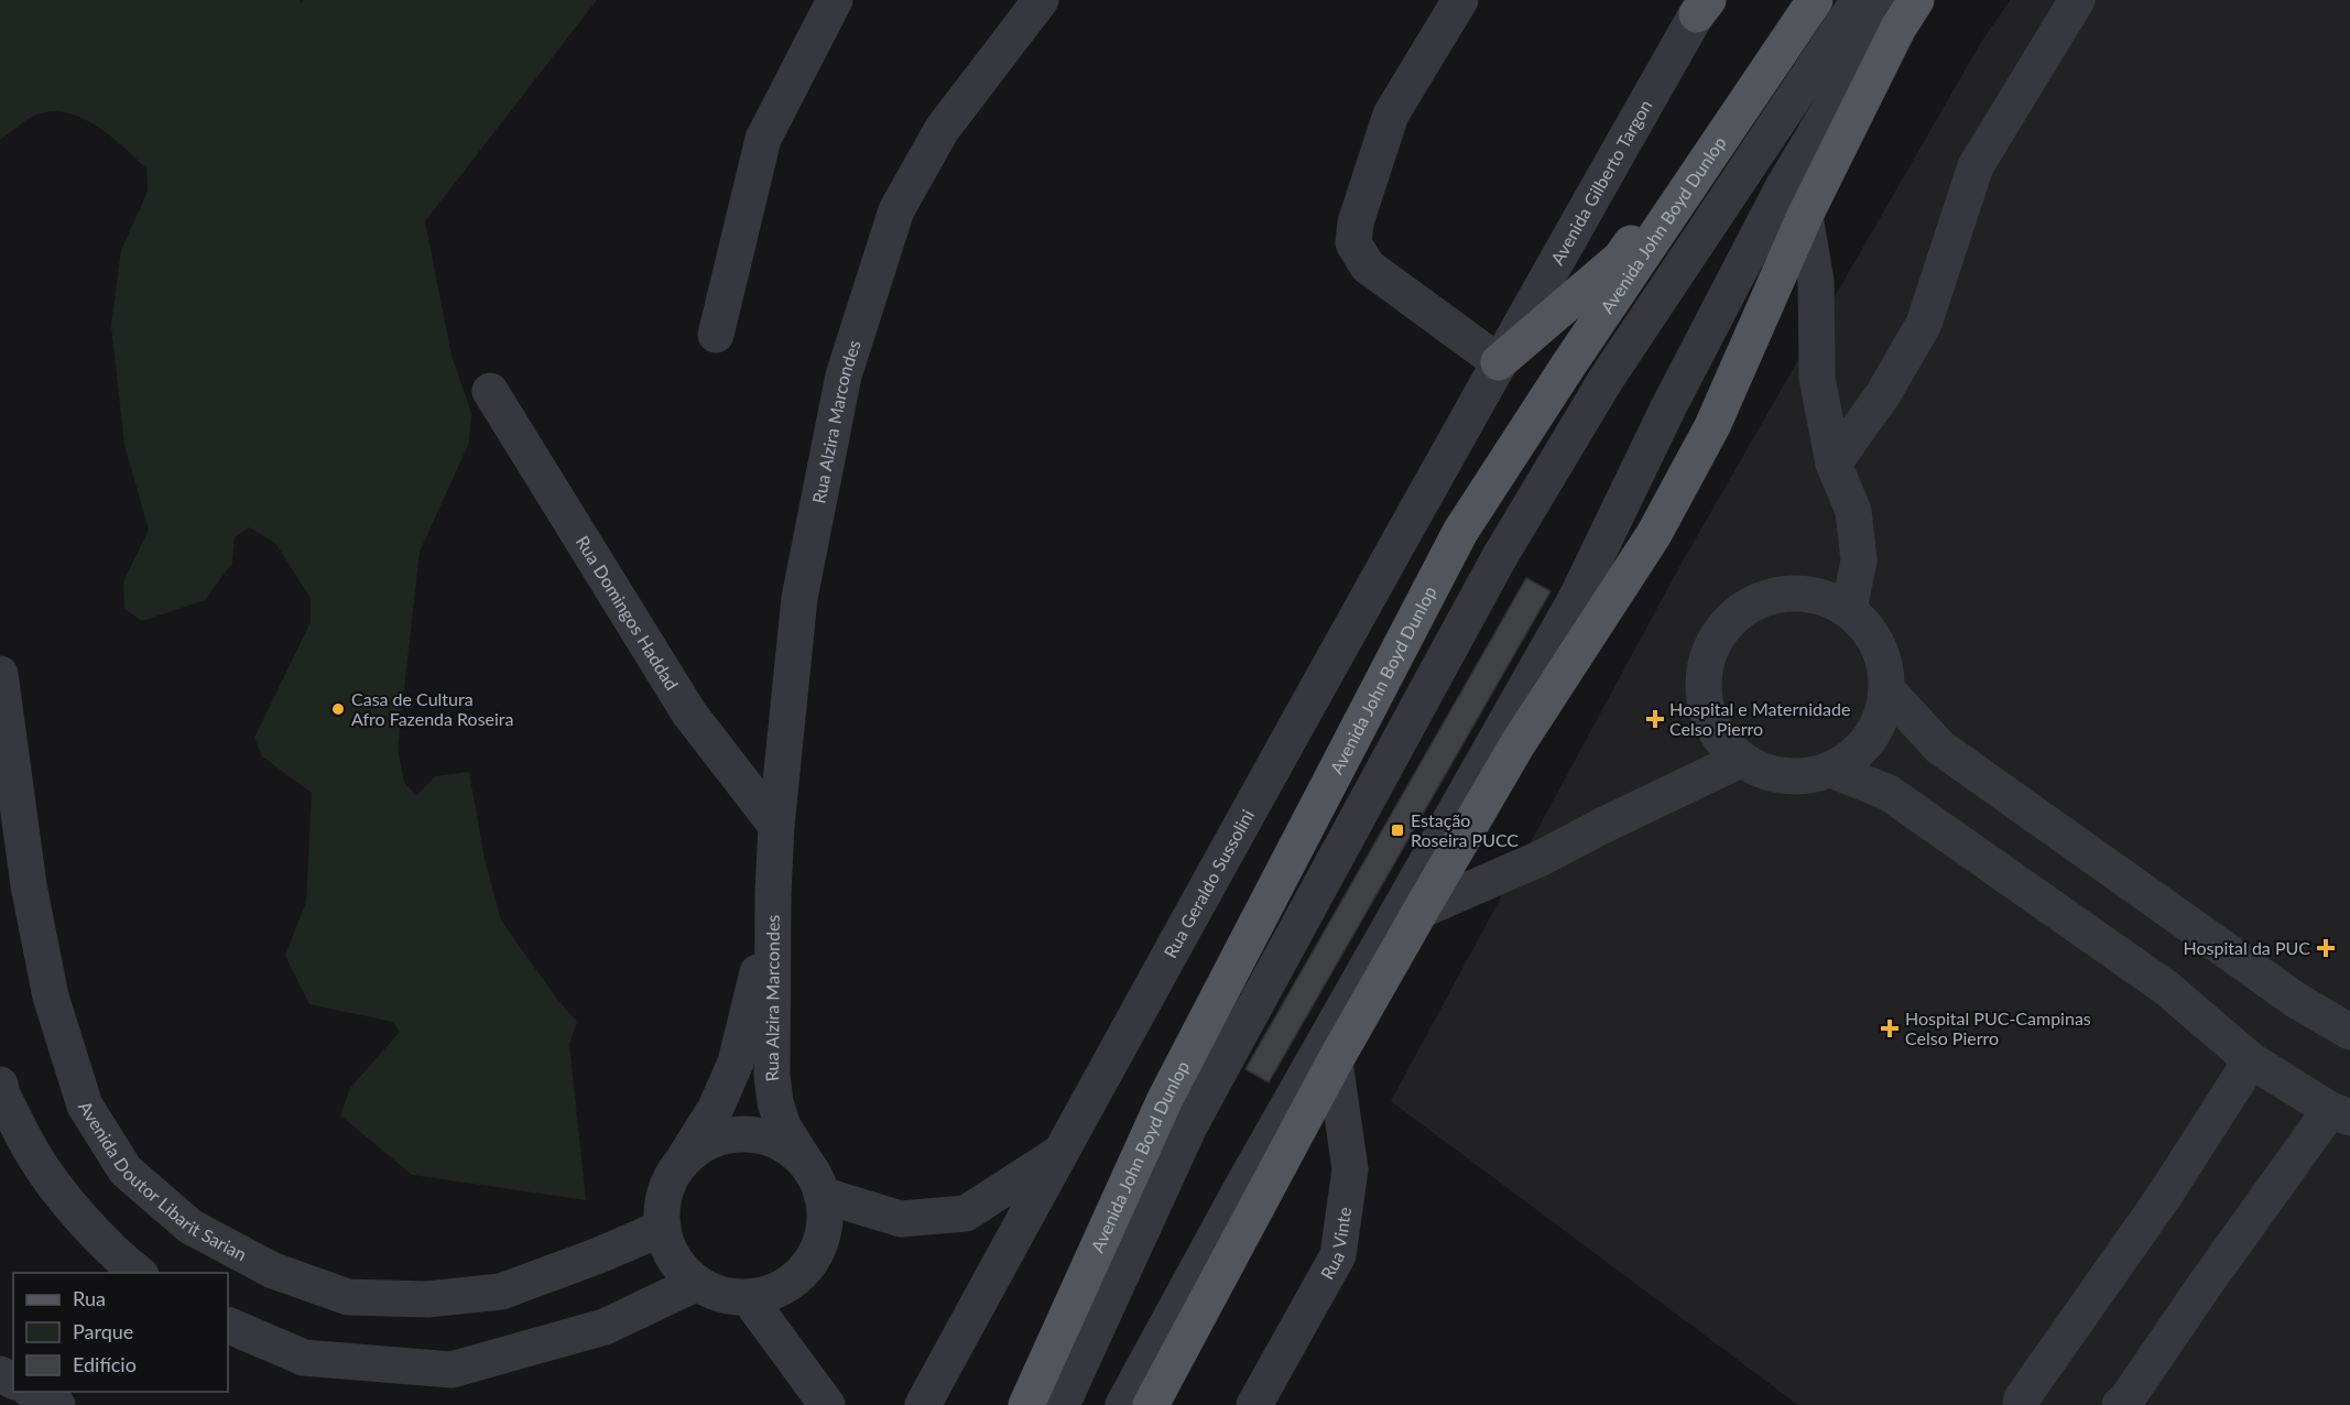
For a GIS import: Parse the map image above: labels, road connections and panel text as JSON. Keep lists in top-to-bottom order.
{
  "streets": {
    "main road": ["Avenida John Boyd Dunlop"],
    "street": [
      "Avenida Gilberto Targon",
      "Rua Alzira Marcondes",
      "Rua Domingos Haddad",
      "Rua Geraldo Sussolini",
      "Avenida Doutor Libarit Sarian",
      "Rua Vinte"
    ]
  },
  "crossings": [
    ["Avenida Gilberto Targon", "Rua Geraldo Sussolini"],
    ["Rua Alzira Marcondes", "Rua Domingos Haddad"],
    ["Rua Alzira Marcondes", "Avenida Doutor Libarit Sarian"]
  ],
  "places": {
    "other": ["Casa de Cultura Afro Fazenda Roseira"],
    "health": ["Hospital e Maternidade Celso Pierro", "Hospital da PUC", "Hospital PUC-Campinas Celso Pierro"],
    "transit": ["Estação Roseira PUCC"]
  },
  "legend": ["Rua", "Parque", "Edifício"]
}
